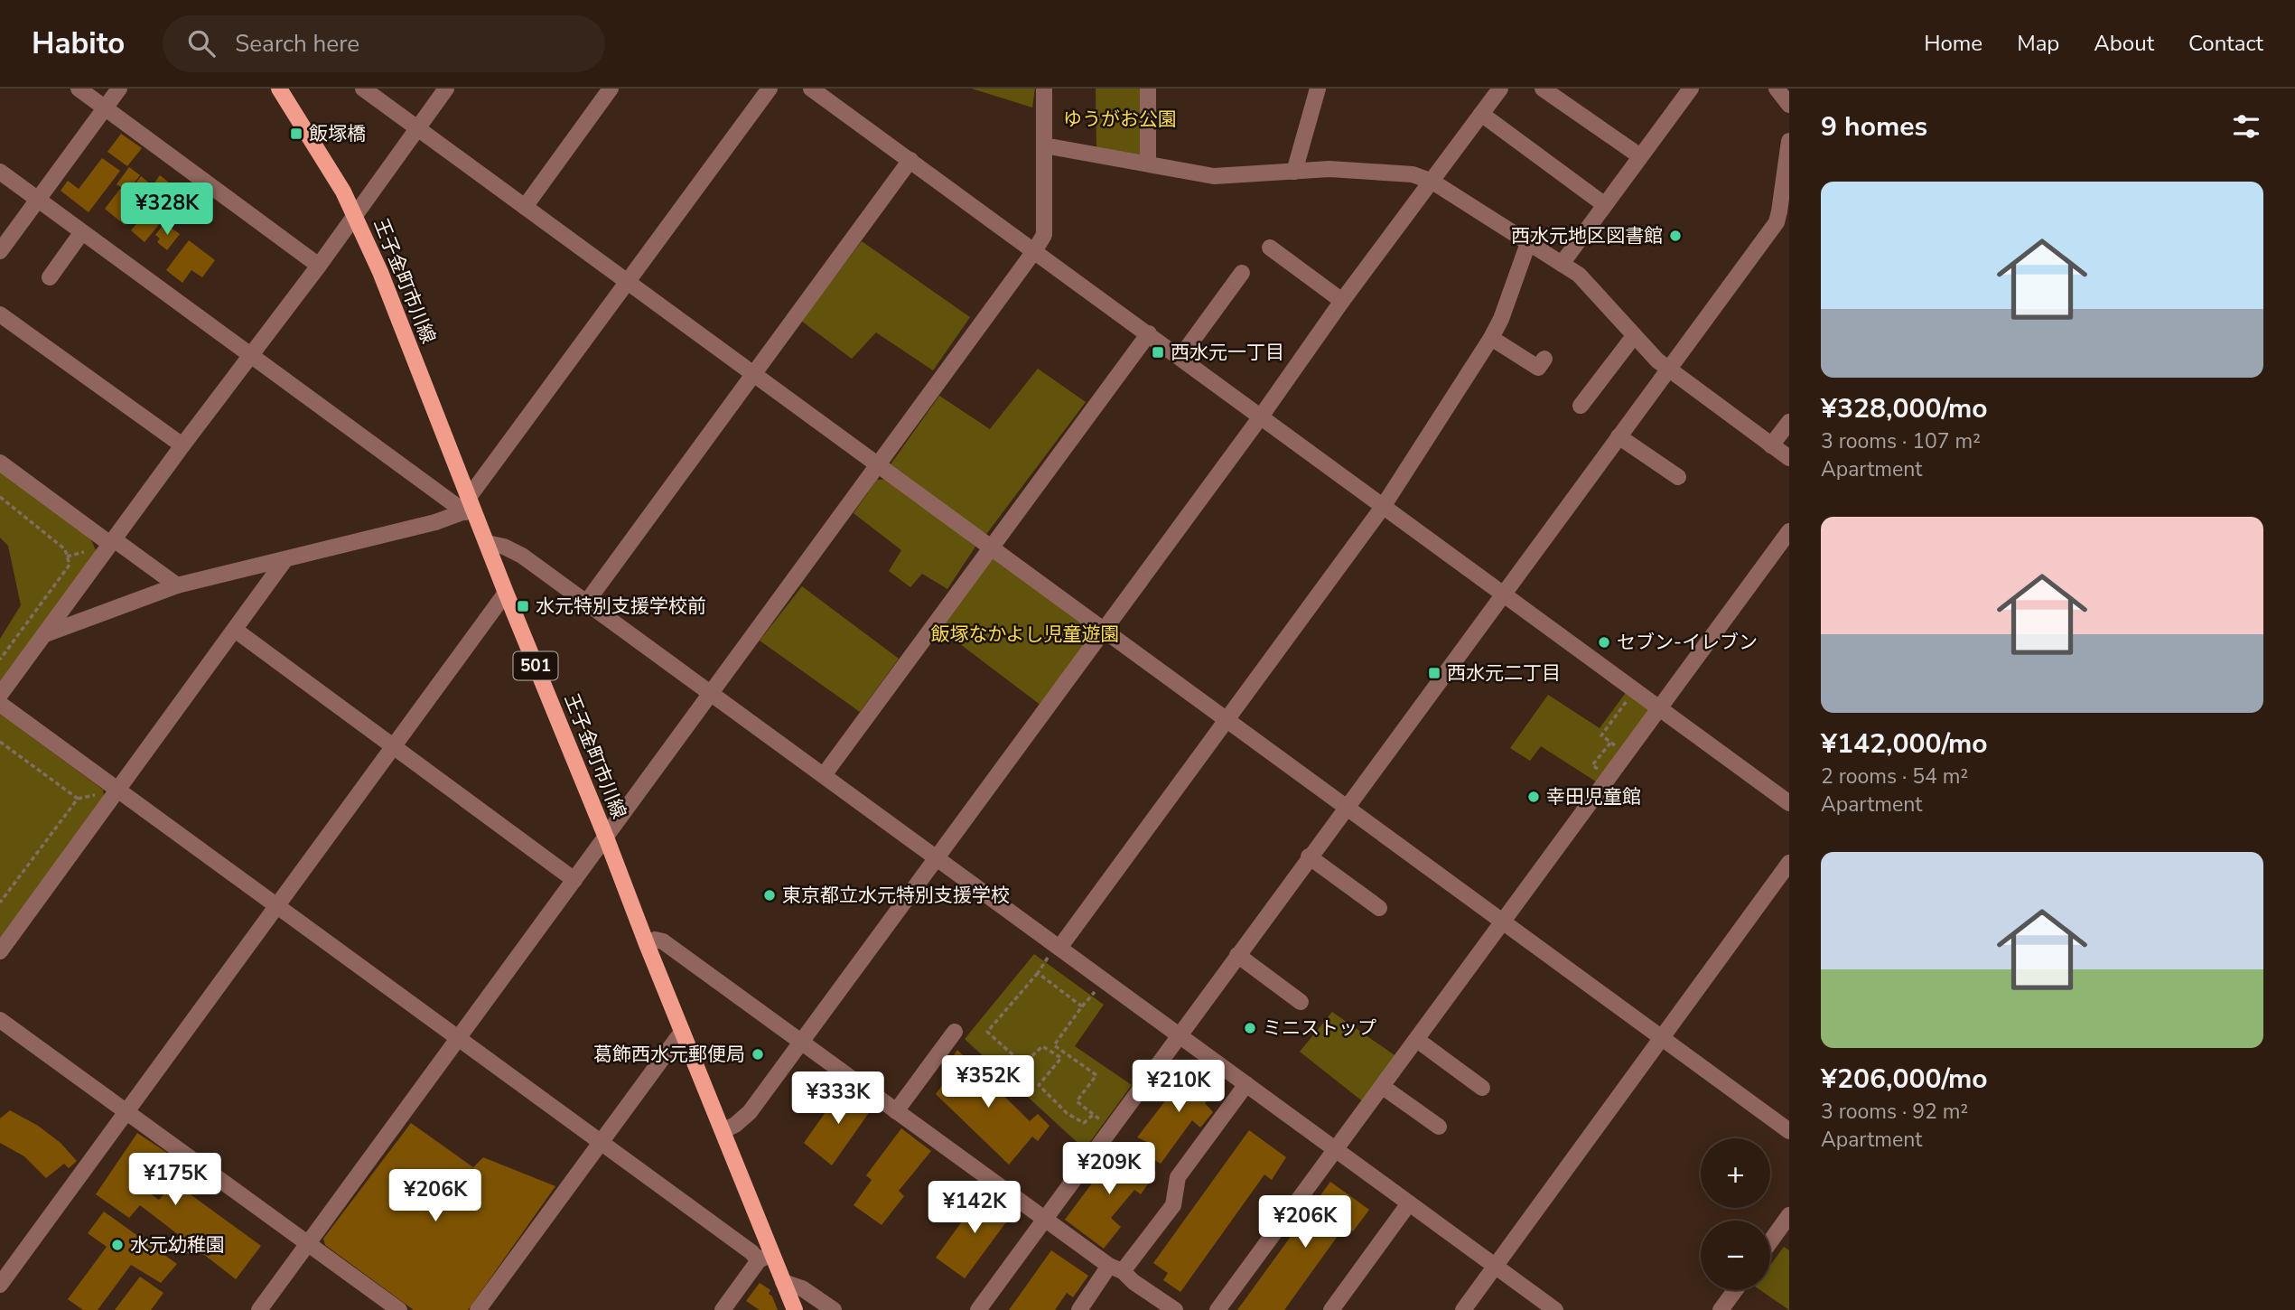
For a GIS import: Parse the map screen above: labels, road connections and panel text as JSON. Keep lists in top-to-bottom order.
{
  "streets": {
    "main road": ["王子金町市川線", "501"]
  },
  "parks": ["ゆうがお公園", "飯塚なかよし児童遊園"],
  "places": {
    "transit": [
      "飯塚橋",
      "西水元一丁目",
      "水元特別支援学校前",
      "西水元二丁目"
    ],
    "other": [
      "西水元地区図書館",
      "セブン-イレブン",
      "幸田児童館",
      "東京都立水元特別支援学校",
      "ミニストップ",
      "葛飾西水元郵便局",
      "水元幼稚園"
    ]
  },
  "page": {
    "header": "Habito",
    "search": "Search here",
    "nav": [
      "Home",
      "Map",
      "About",
      "Contact"
    ],
    "heading": "9 homes",
    "list": [
      {
        "name": "¥328,000/mo",
        "note": "3 rooms · 107 m² · Apartment"
      },
      {
        "name": "¥142,000/mo",
        "note": "2 rooms · 54 m² · Apartment"
      },
      {
        "name": "¥206,000/mo",
        "note": "3 rooms · 92 m² · Apartment"
      }
    ],
    "price": [
      "¥328K",
      "¥352K",
      "¥210K",
      "¥333K",
      "¥209K",
      "¥175K",
      "¥206K",
      "¥142K",
      "¥206K"
    ],
    "map_buttons": ["+", "−"]
  }
}
